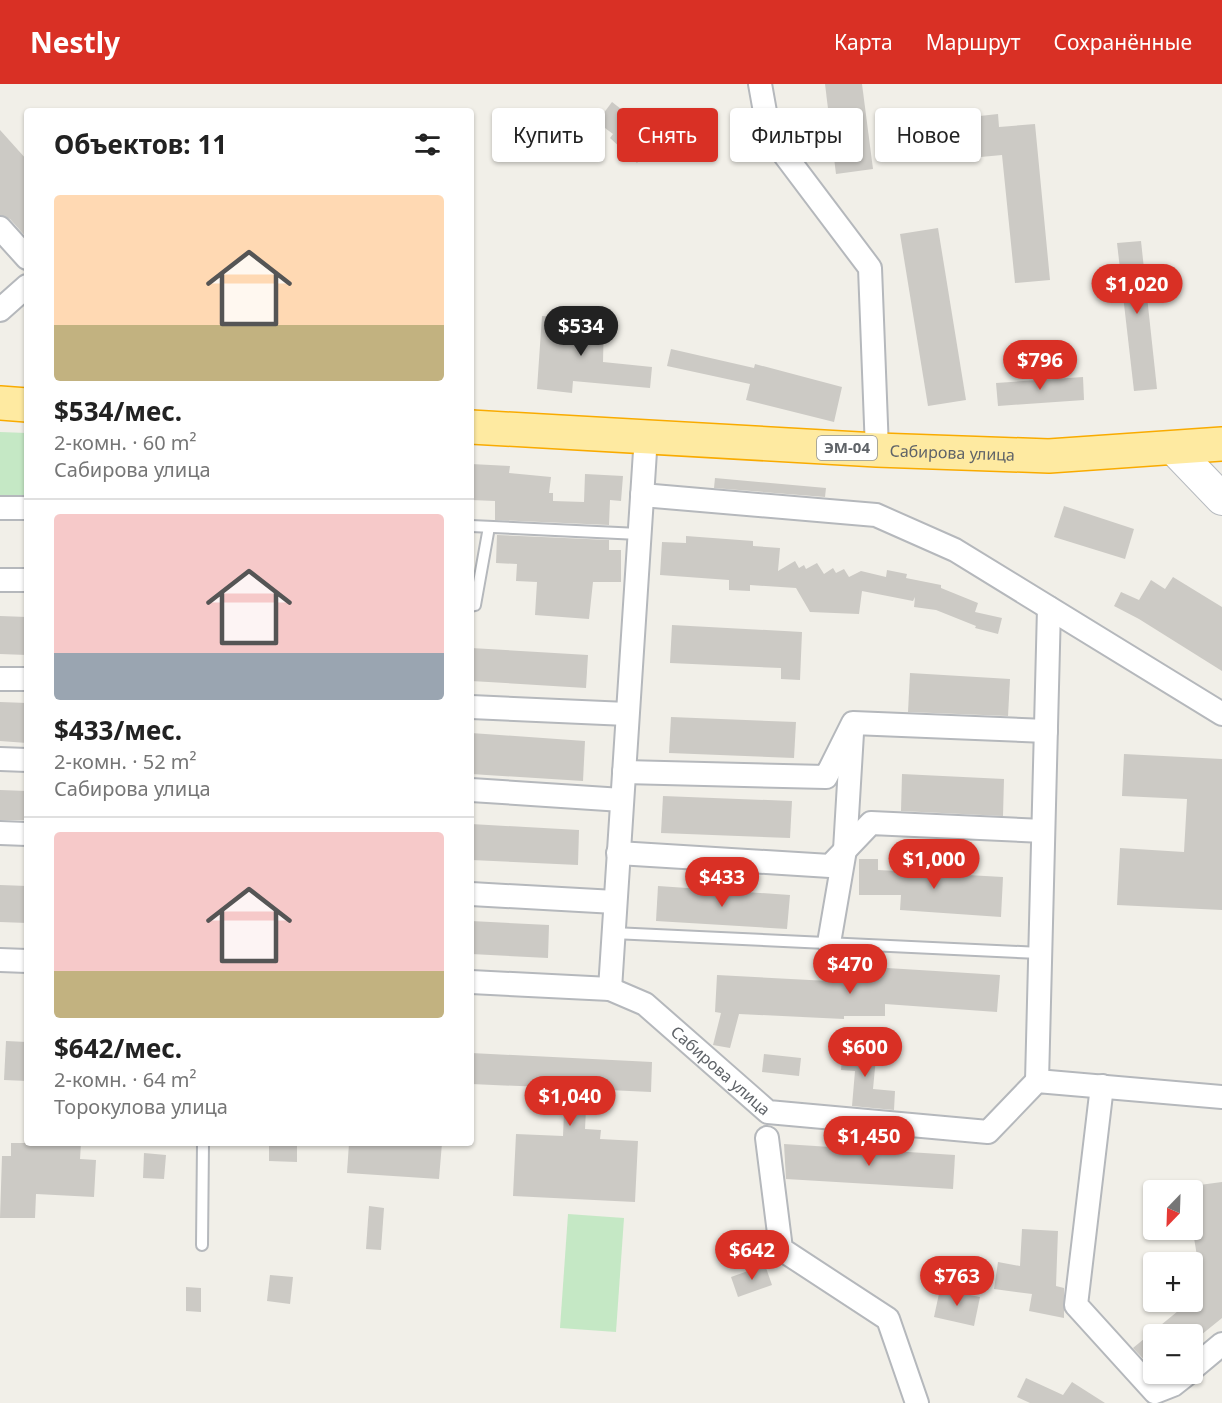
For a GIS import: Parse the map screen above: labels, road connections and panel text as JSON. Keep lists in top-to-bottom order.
{
  "streets": {
    "highway": ["ЭМ-04", "Сабирова улица"]
  },
  "north": "bottom left",
  "page": {
    "header": "Nestly",
    "nav": ["Карта", "Маршрут", "Сохранённые"],
    "chip": [
      "Купить",
      "Снять",
      "Фильтры",
      "Новое"
    ],
    "heading": "Объектов: 11",
    "list": [
      {
        "name": "$534/мес.",
        "note": "2-комн. · 60 m² · Сабирова улица"
      },
      {
        "name": "$433/мес.",
        "note": "2-комн. · 52 m² · Сабирова улица"
      },
      {
        "name": "$642/мес.",
        "note": "2-комн. · 64 m² · Торокулова улица"
      }
    ],
    "price": [
      "$1,020",
      "$534",
      "$796",
      "$1,000",
      "$433",
      "$470",
      "$600",
      "$1,040",
      "$1,450",
      "$642",
      "$763"
    ],
    "map_buttons": ["+", "−"]
  }
}
